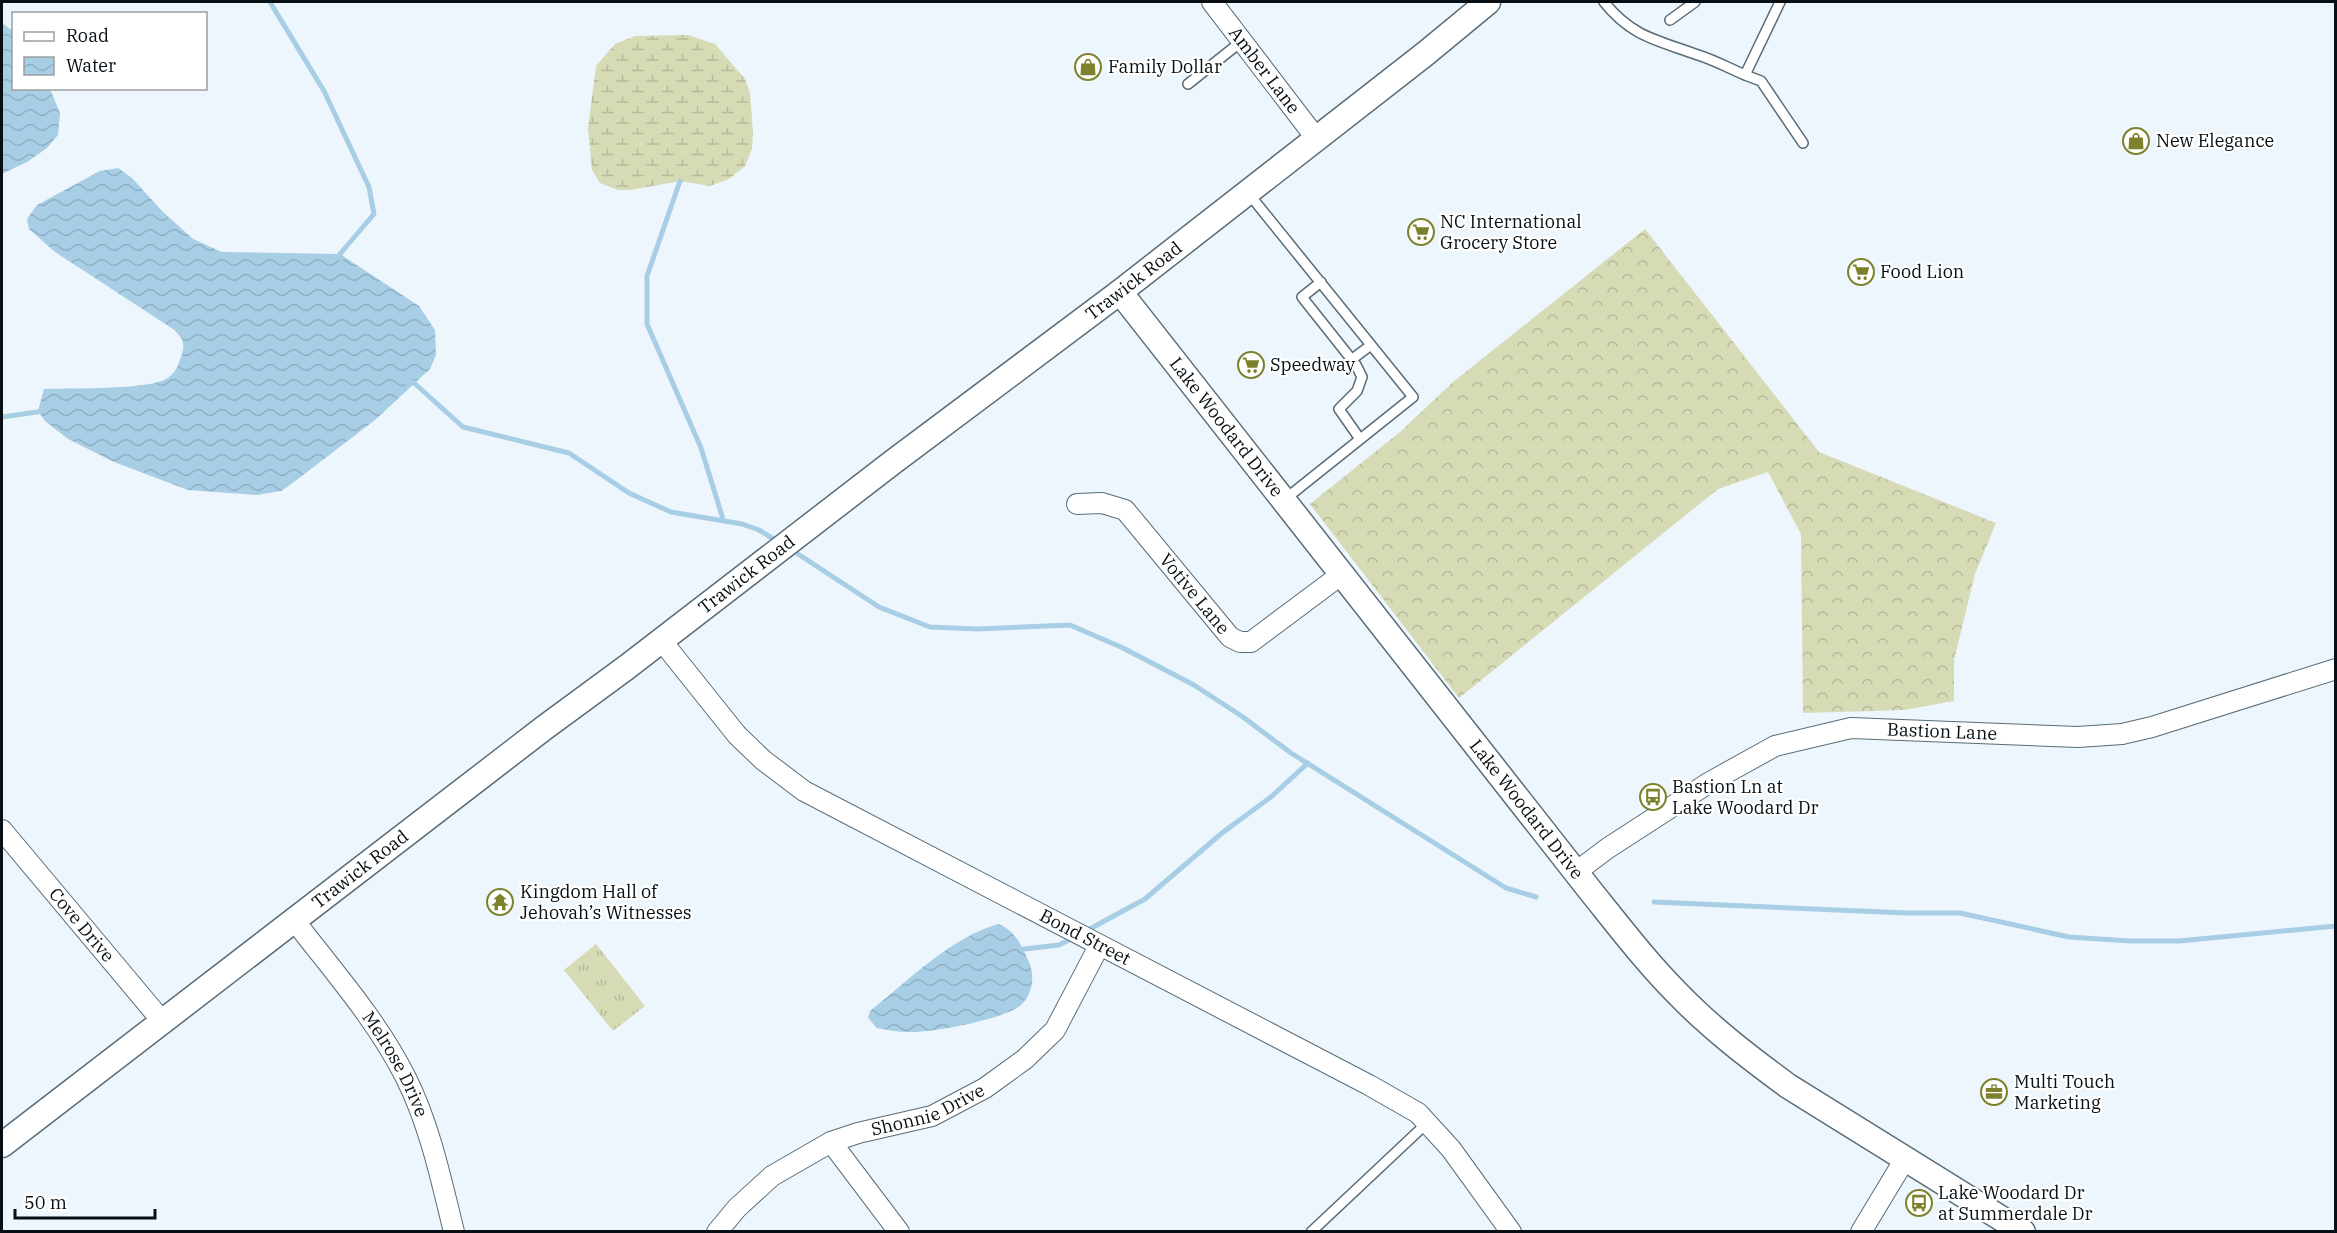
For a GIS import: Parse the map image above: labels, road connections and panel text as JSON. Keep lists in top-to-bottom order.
{
  "streets": {
    "street": [
      "Amber Lane",
      "Trawick Road",
      "Lake Woodard Drive",
      "Votive Lane",
      "Bastion Lane",
      "Cove Drive",
      "Bond Street",
      "Melrose Drive",
      "Shonnie Drive"
    ]
  },
  "crossings": [
    ["Amber Lane", "Trawick Road"],
    ["Trawick Road", "Lake Woodard Drive"],
    ["Trawick Road", "Cove Drive"],
    ["Trawick Road", "Bond Street"],
    ["Trawick Road", "Melrose Drive"],
    ["Lake Woodard Drive", "Votive Lane"],
    ["Lake Woodard Drive", "Bastion Lane"],
    ["Bond Street", "Shonnie Drive"]
  ],
  "places": {
    "shop": ["Family Dollar", "New Elegance"],
    "supermarket": ["NC International Grocery Store", "Food Lion", "Speedway"],
    "bus stop": ["Bastion Ln at Lake Woodard Dr", "Lake Woodard Dr at Summerdale Dr"],
    "temple": ["Kingdom Hall of Jehovah’s Witnesses"],
    "office": ["Multi Touch Marketing"]
  },
  "legend": ["Road", "Water"],
  "scale_bar": "50 m"
}
